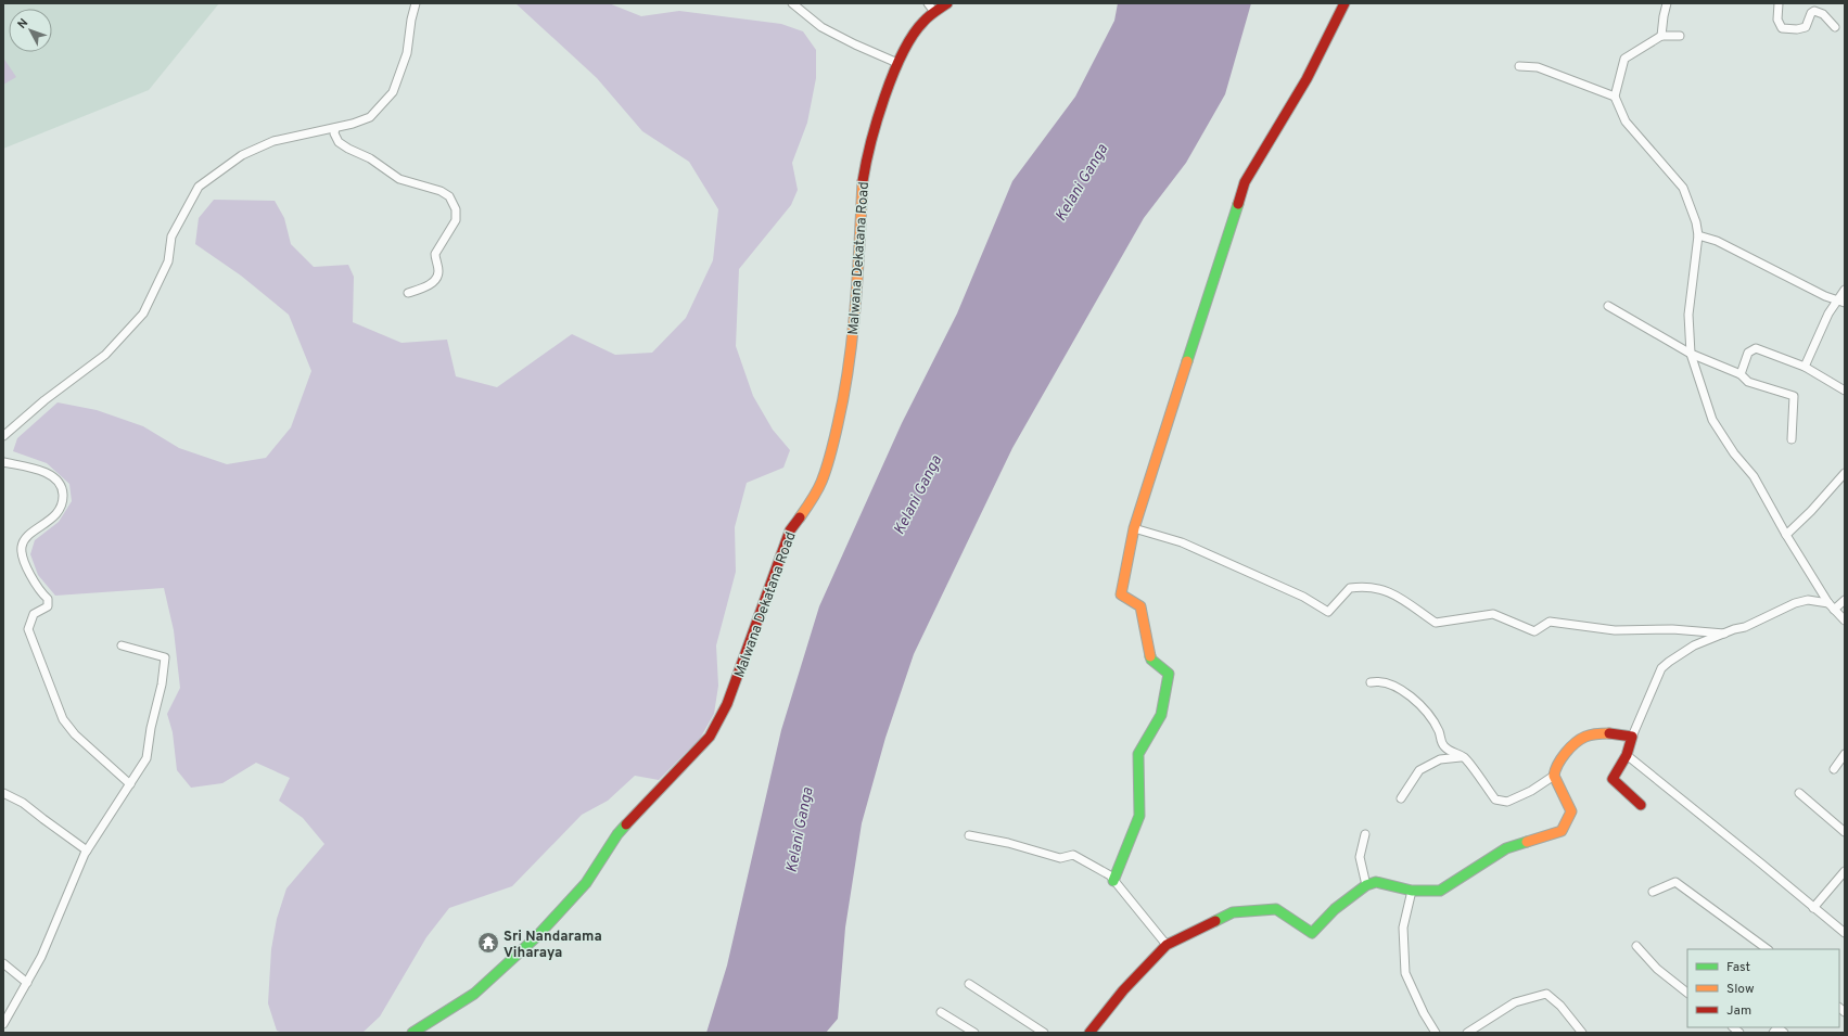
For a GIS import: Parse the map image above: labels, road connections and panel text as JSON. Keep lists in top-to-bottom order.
{
  "streets": {
    "street": ["Malwana Dekatana Road"]
  },
  "water": ["Kelani Ganga"],
  "places": {
    "temple": ["Sri Nandarama Viharaya"]
  },
  "legend": ["Fast", "Slow", "Jam"],
  "north": "top left"
}
